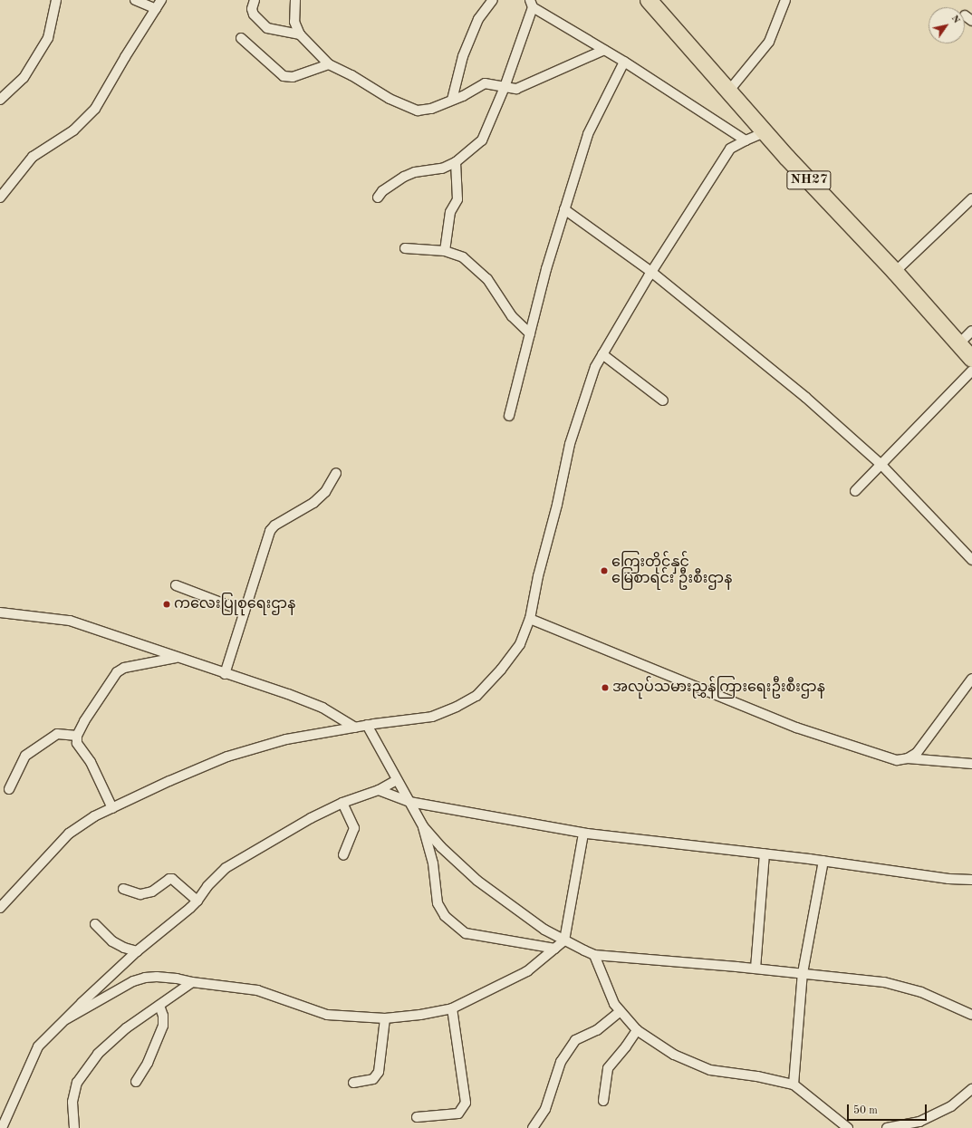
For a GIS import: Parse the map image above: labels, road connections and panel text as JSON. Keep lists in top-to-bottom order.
{
  "streets": {
    "highway": ["NH27"]
  },
  "places": ["ကြေးတိုင်နှင့် မြေစာရင်း ဦးစီးဌာန", "ကလေးပြုစုရေးဌာန", "အလုပ်သမားညွှန်ကြားရေးဦးစီးဌာန"],
  "scale_bar": "50 m",
  "north": "top right"
}
